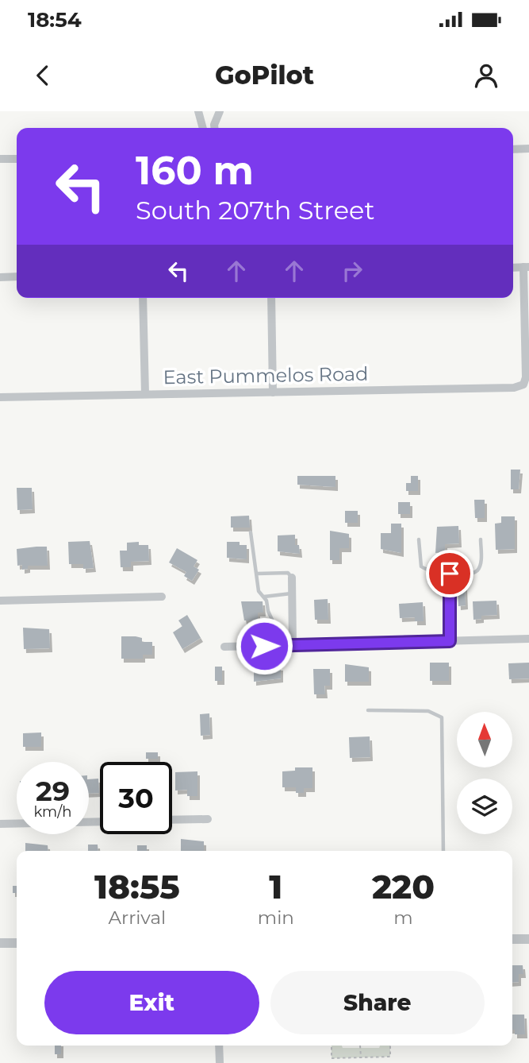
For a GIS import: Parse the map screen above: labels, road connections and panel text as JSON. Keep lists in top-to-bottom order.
{
  "streets": {
    "street": ["East Pummelos Road"]
  },
  "north": "top",
  "page": {
    "status": "18:54",
    "header": "GoPilot",
    "turn": ["160 m", "South 207th Street"],
    "speed": "29 km/h",
    "limit": "30",
    "eta": [
      "18:55",
      "Arrival",
      "1",
      "min",
      "220",
      "m"
    ],
    "buttons": ["Exit", "Share"]
  }
}
